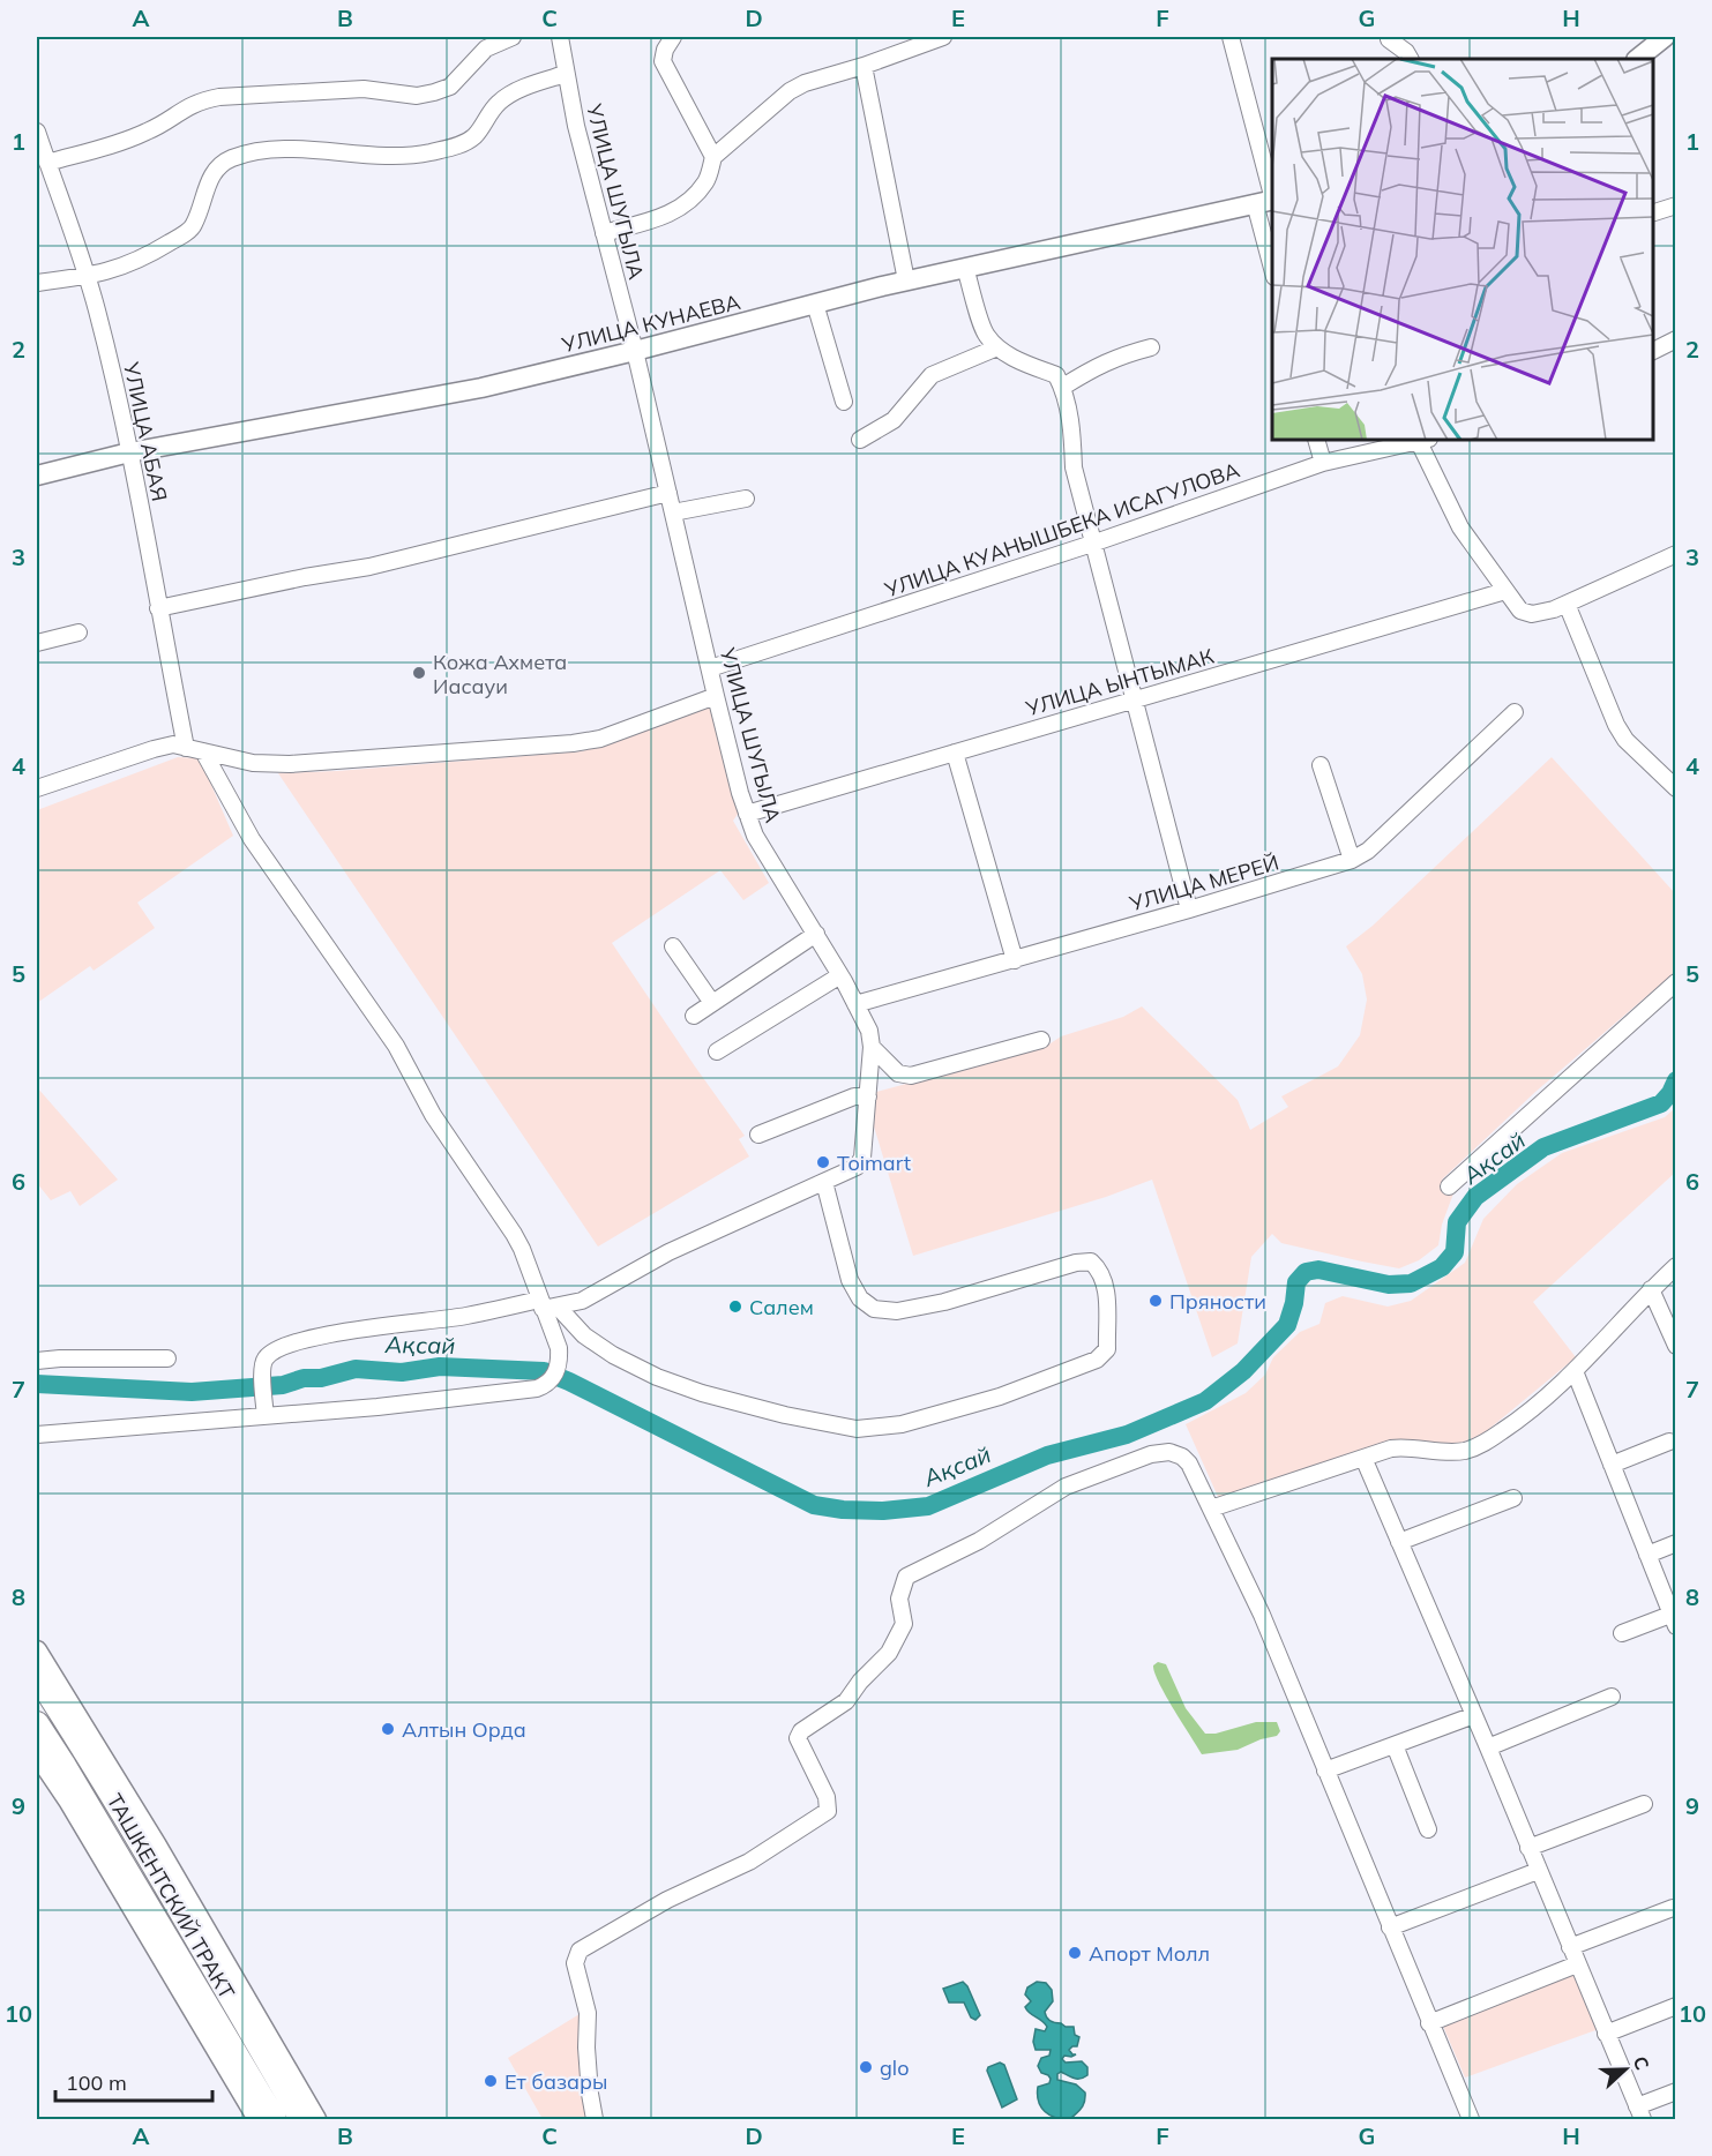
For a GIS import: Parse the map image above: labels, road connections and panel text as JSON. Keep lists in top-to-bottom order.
{
  "streets": {
    "highway": ["ТАШКЕНТСКИЙ ТРАКТ"],
    "main road": ["УЛИЦА КУНАЕВА"],
    "street": [
      "УЛИЦА ШУГЫЛА",
      "УЛИЦА АБАЯ",
      "УЛИЦА КУАНЫШБЕКА ИСАГУЛОВА",
      "УЛИЦА ЫНТЫМАК",
      "УЛИЦА МЕРЕЙ"
    ]
  },
  "crossings": [
    ["УЛИЦА ШУГЫЛА", "УЛИЦА КУНАЕВА"],
    ["УЛИЦА ШУГЫЛА", "УЛИЦА КУАНЫШБЕКА ИСАГУЛОВА"],
    ["УЛИЦА ШУГЫЛА", "УЛИЦА ЫНТЫМАК"],
    ["УЛИЦА ШУГЫЛА", "УЛИЦА МЕРЕЙ"],
    ["УЛИЦА КУНАЕВА", "УЛИЦА АБАЯ"]
  ],
  "water": ["Ақсай"],
  "places": [
    "Кожа Ахмета Иасауи",
    "Toimart",
    "Пряности",
    "Салем",
    "Алтын Орда",
    "Апорт Молл",
    "glo",
    "Ет базары"
  ],
  "scale_bar": "100 m",
  "north": "right",
  "grid": {
    "columns": [
      "A",
      "B",
      "C",
      "D",
      "E",
      "F",
      "G",
      "H"
    ],
    "rows": [
      "1",
      "2",
      "3",
      "4",
      "5",
      "6",
      "7",
      "8",
      "9",
      "10"
    ]
  }
}
